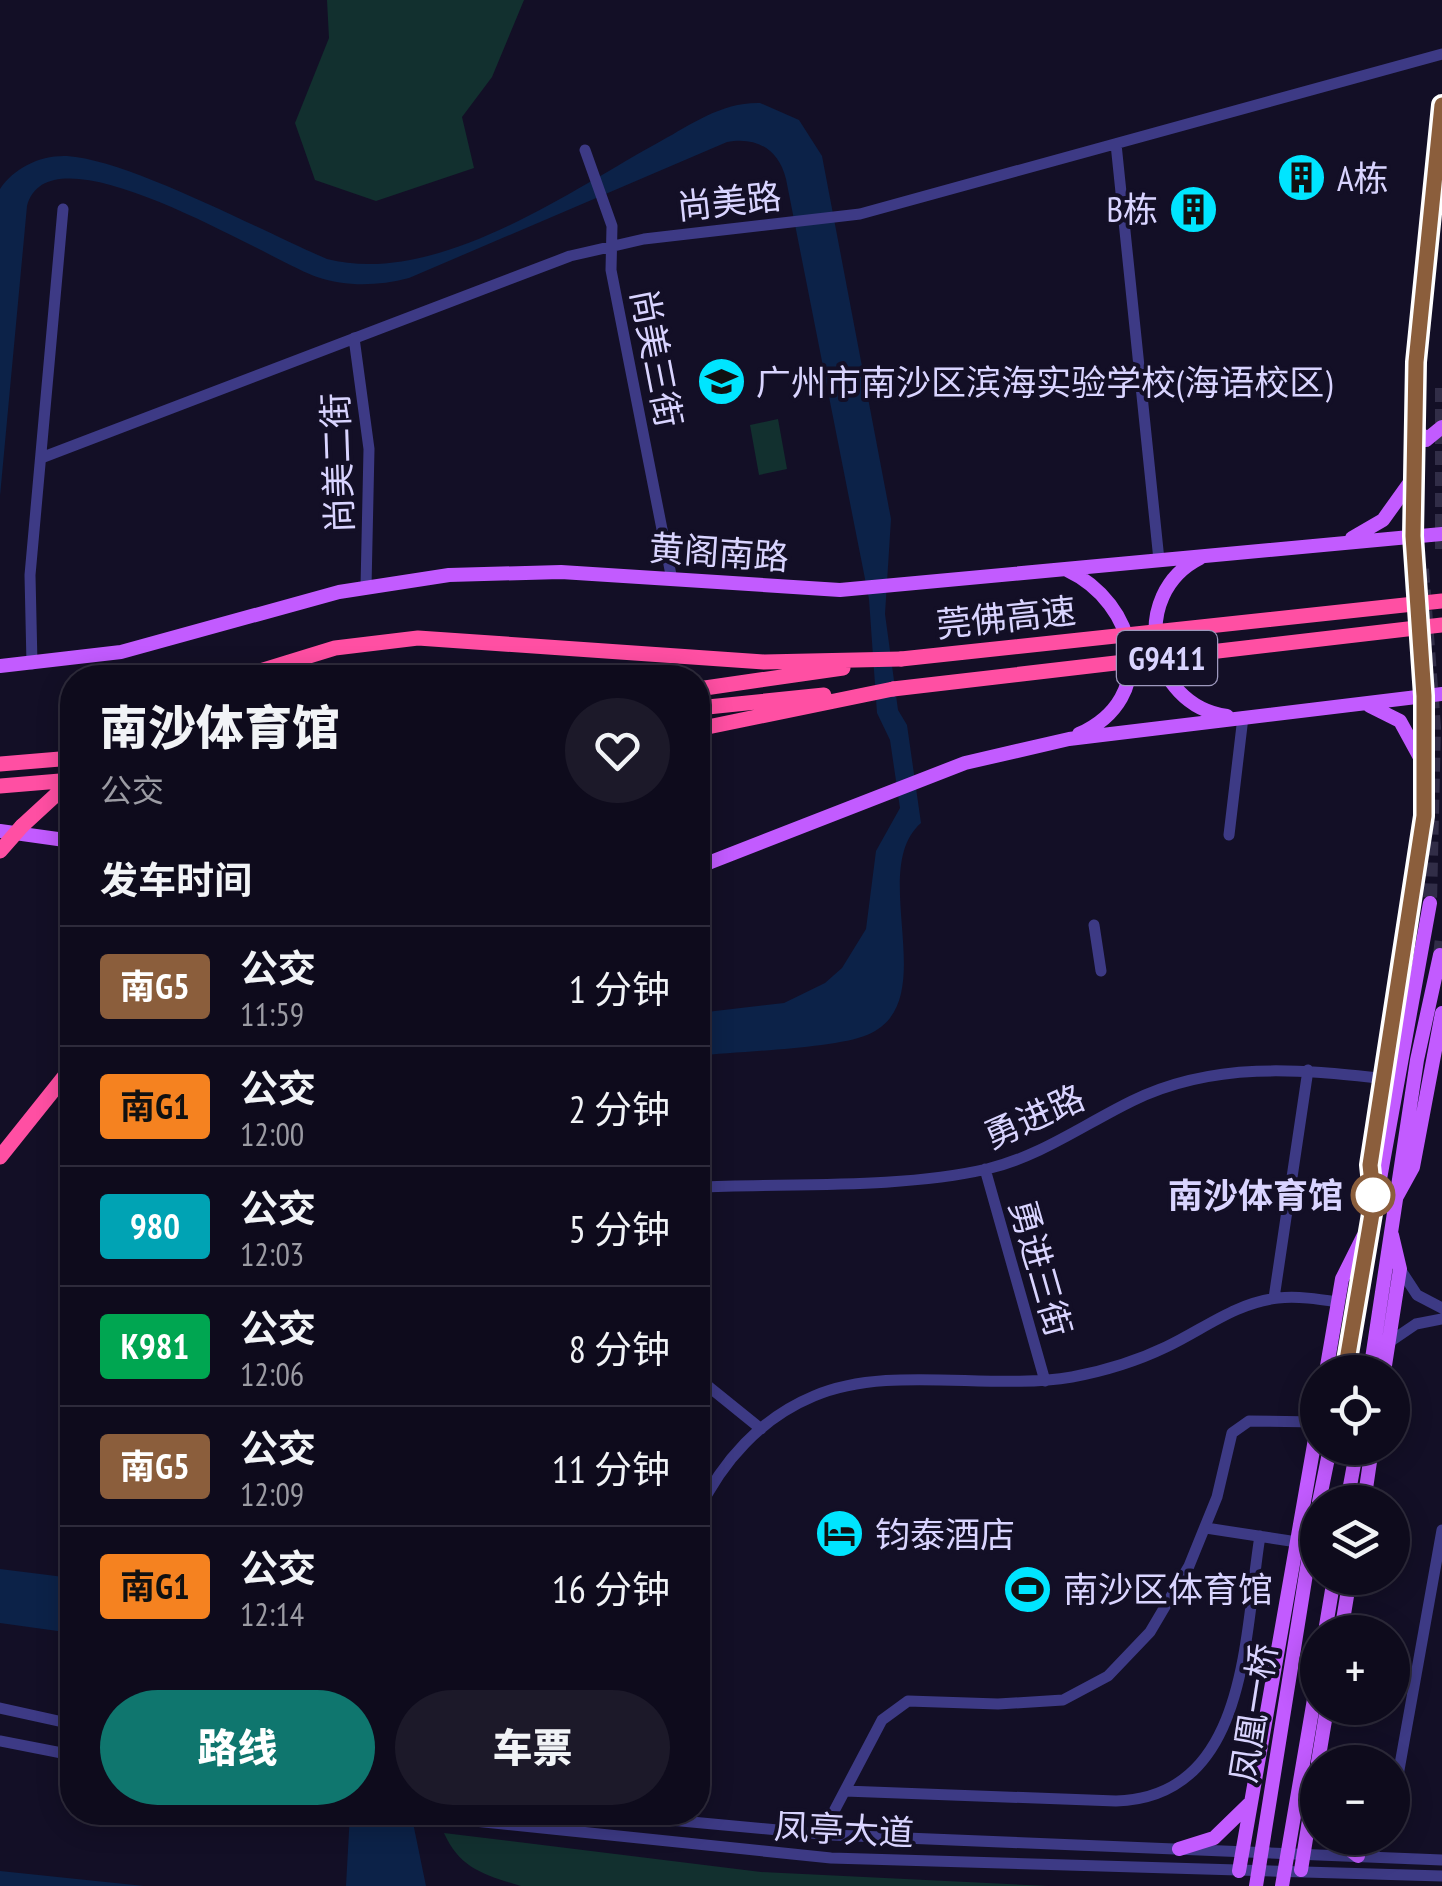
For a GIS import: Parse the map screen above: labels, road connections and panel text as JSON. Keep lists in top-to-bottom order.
{
  "streets": {
    "highway": ["莞佛高速", "G9411"],
    "main road": ["黄阁南路", "凤凰一桥"],
    "street": [
      "尚美路",
      "尚美三街",
      "尚美二街",
      "勇进路",
      "勇进三街",
      "凤亭大道"
    ]
  },
  "crossings": [
    ["尚美路", "尚美三街"],
    ["尚美路", "尚美二街"],
    ["尚美三街", "黄阁南路"],
    ["尚美二街", "黄阁南路"],
    ["勇进路", "勇进三街"]
  ],
  "places": {
    "building": ["A栋", "B栋"],
    "school or university": ["广州市南沙区滨海实验学校(海语校区)"],
    "other": ["南沙体育馆"],
    "hotel": ["钧泰酒店"],
    "sports": ["南沙区体育馆"]
  },
  "lines": ["bus line 南G5"],
  "page": {
    "heading": [
      ["南沙体育馆", "公交"],
      "发车时间"
    ],
    "list": [
      {
        "mark": "南G5",
        "name": "公交",
        "note": "11:59",
        "value": "1 分钟"
      },
      {
        "mark": "南G1",
        "name": "公交",
        "note": "12:00",
        "value": "2 分钟"
      },
      {
        "mark": "980",
        "name": "公交",
        "note": "12:03",
        "value": "5 分钟"
      },
      {
        "mark": "K981",
        "name": "公交",
        "note": "12:06",
        "value": "8 分钟"
      },
      {
        "mark": "南G5",
        "name": "公交",
        "note": "12:09",
        "value": "11 分钟"
      },
      {
        "mark": "南G1",
        "name": "公交",
        "note": "12:14",
        "value": "16 分钟"
      }
    ],
    "map_buttons": ["+", "−"],
    "buttons": ["路线", "车票"]
  }
}
